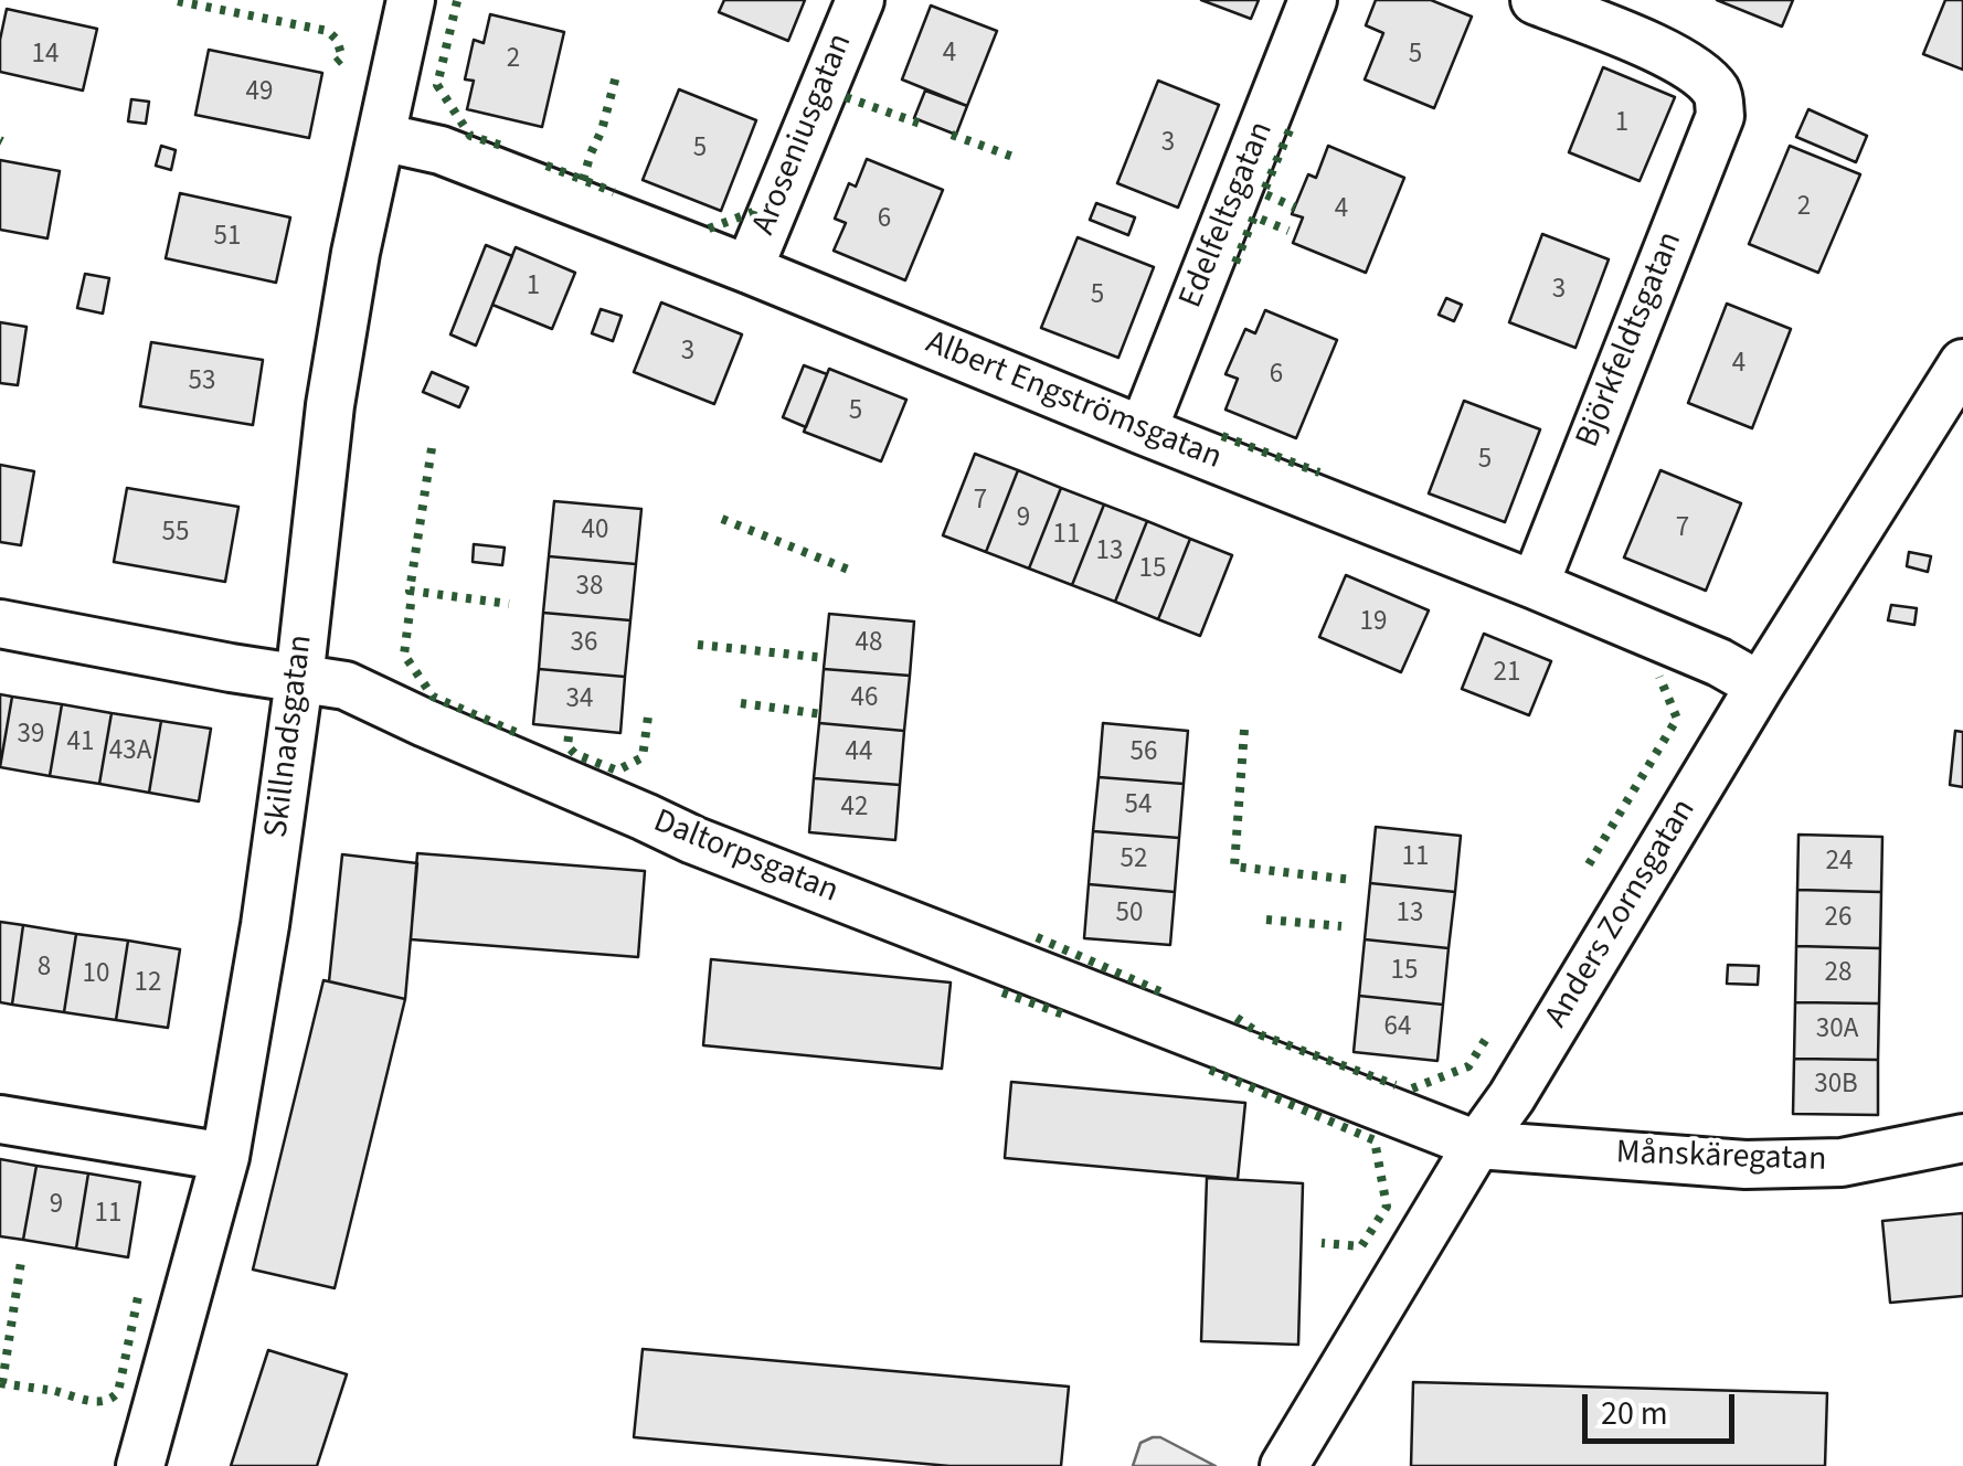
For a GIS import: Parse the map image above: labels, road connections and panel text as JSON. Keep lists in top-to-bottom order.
{
  "streets": {
    "street": [
      "Aroseniusgatan",
      "Edelfeltsgatan",
      "Björkfeldtsgatan",
      "Albert Engströmsgatan",
      "Skillnadsgatan",
      "Daltorpsgatan",
      "Anders Zornsgatan",
      "Månskäregatan"
    ]
  },
  "crossings": [
    ["Aroseniusgatan", "Albert Engströmsgatan"],
    ["Edelfeltsgatan", "Albert Engströmsgatan"],
    ["Björkfeldtsgatan", "Albert Engströmsgatan"],
    ["Albert Engströmsgatan", "Skillnadsgatan"],
    ["Albert Engströmsgatan", "Anders Zornsgatan"],
    ["Skillnadsgatan", "Daltorpsgatan"],
    ["Daltorpsgatan", "Anders Zornsgatan"],
    ["Daltorpsgatan", "Månskäregatan"],
    ["Anders Zornsgatan", "Månskäregatan"]
  ],
  "house_numbers": [
    "4",
    "14",
    "5",
    "2",
    "49",
    "1",
    "3",
    "5",
    "2",
    "4",
    "6",
    "51",
    "1",
    "3",
    "5",
    "3",
    "4",
    "6",
    "53",
    "5",
    "5",
    "7",
    "9",
    "7",
    "40",
    "55",
    "11",
    "13",
    "15",
    "38",
    "19",
    "36",
    "48",
    "21",
    "46",
    "34",
    "39",
    "41",
    "43A",
    "44",
    "56",
    "54",
    "42",
    "11",
    "52",
    "24",
    "50",
    "13",
    "26",
    "8",
    "15",
    "28",
    "10",
    "12",
    "64",
    "30A",
    "30B",
    "9",
    "11"
  ],
  "scale_bar": "20 m"
}
